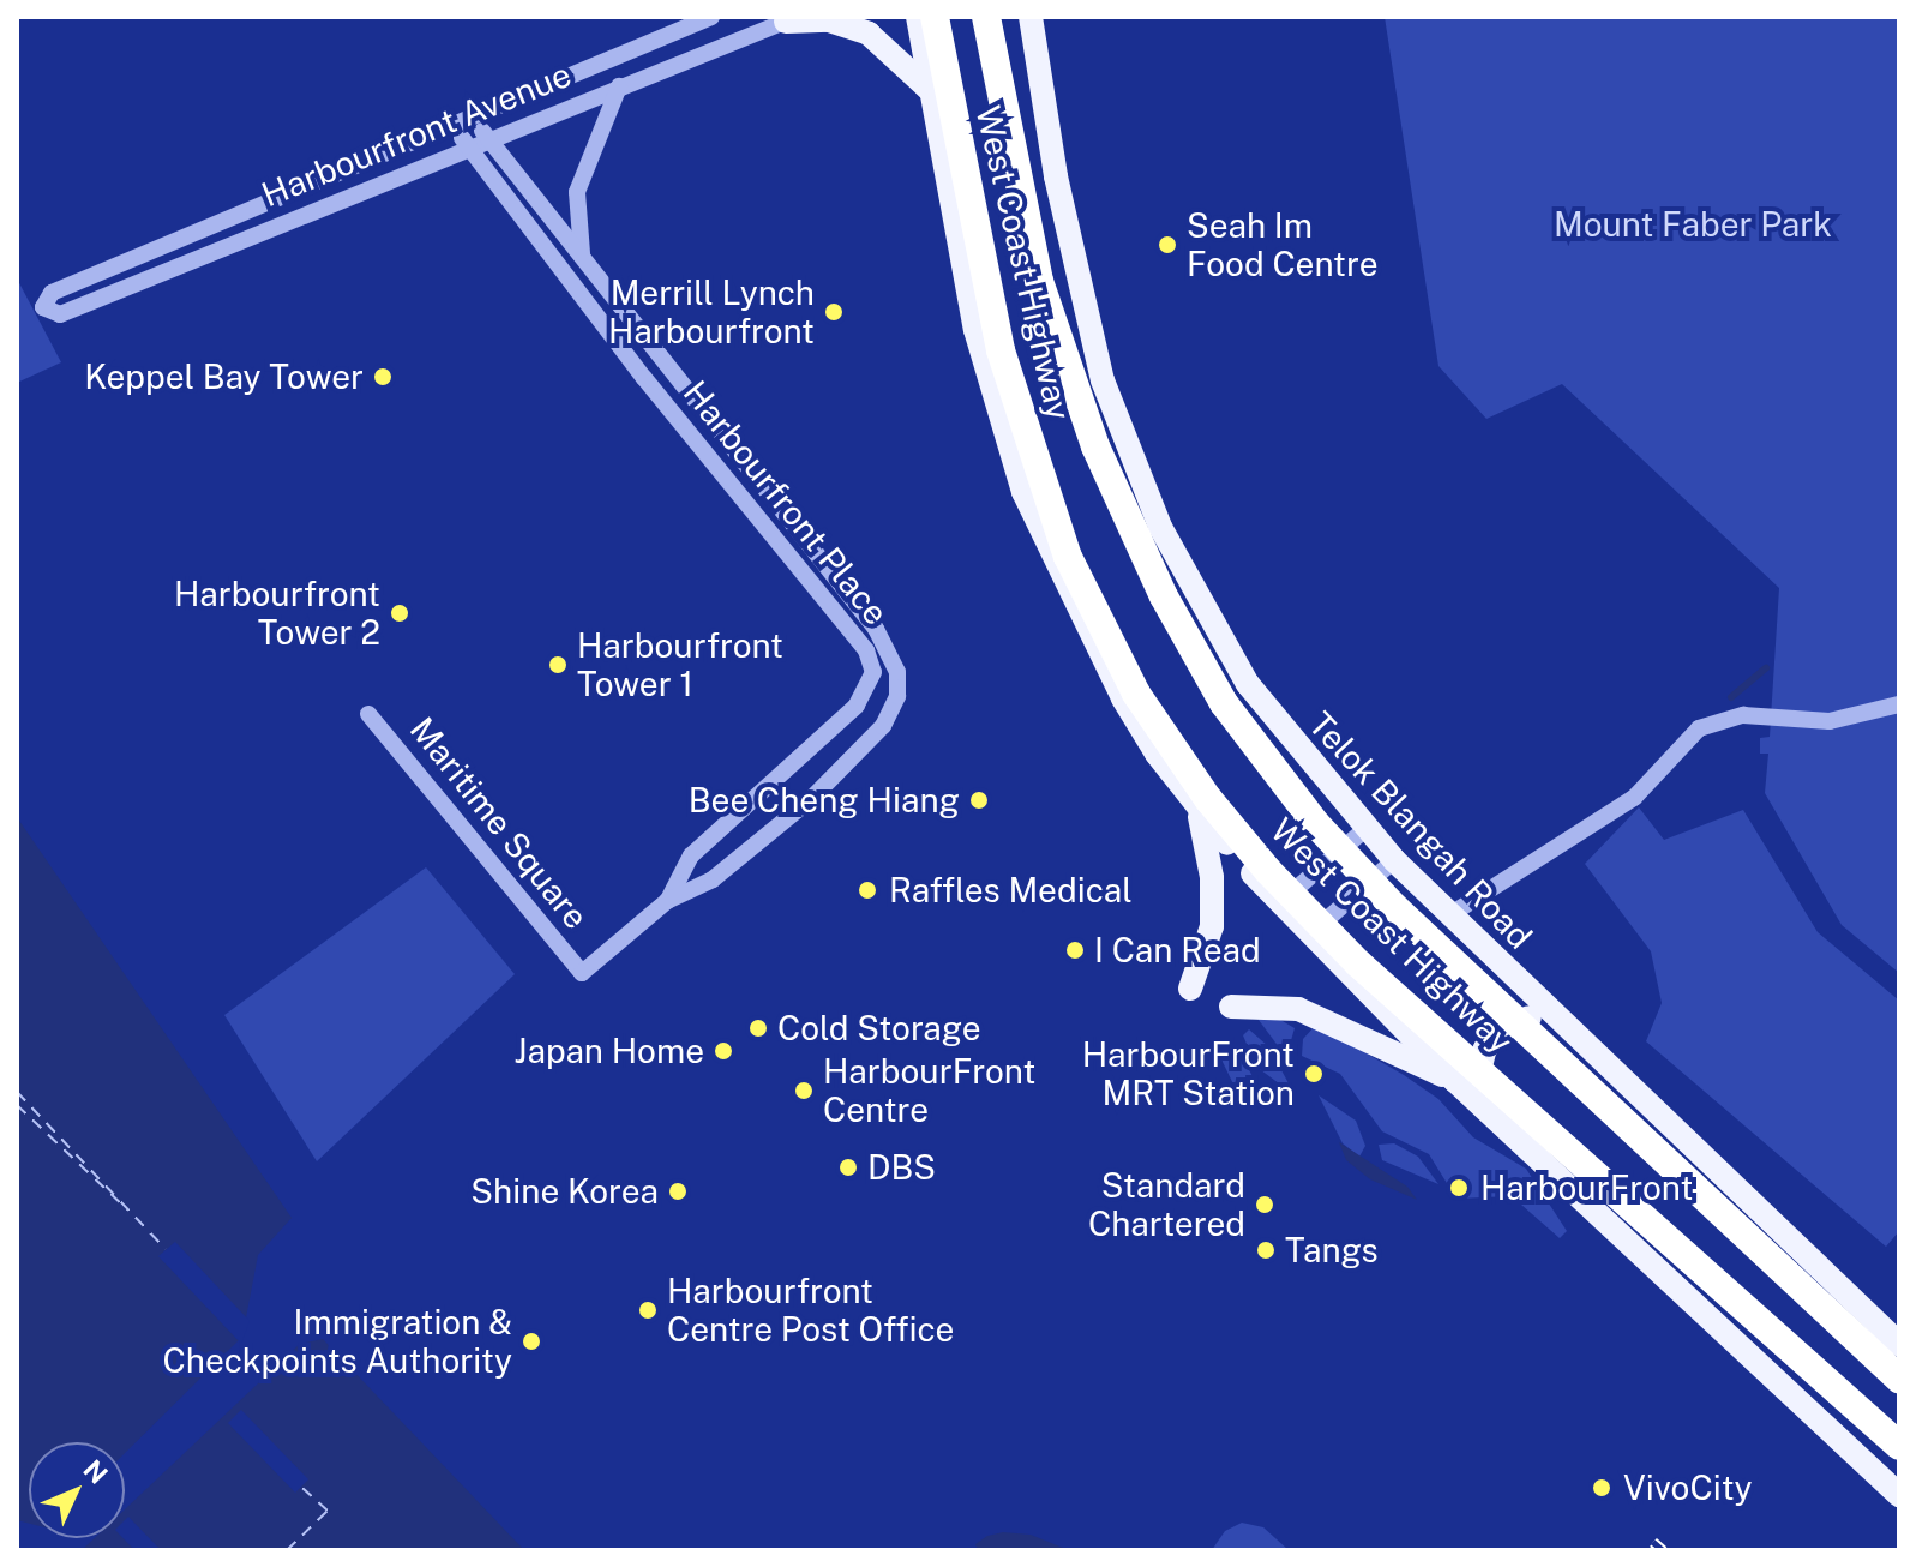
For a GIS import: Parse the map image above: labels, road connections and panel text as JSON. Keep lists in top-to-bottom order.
{
  "streets": {
    "highway": ["West Coast Highway"],
    "main road": ["Telok Blangah Road"],
    "street": ["Harbourfront Avenue", "Harbourfront Place", "Maritime Square"]
  },
  "crossings": [
    ["Harbourfront Avenue", "Harbourfront Place"],
    ["Harbourfront Place", "Maritime Square"]
  ],
  "parks": ["Mount Faber Park"],
  "places": [
    "Seah Im Food Centre",
    "Merrill Lynch Harbourfront",
    "Keppel Bay Tower",
    "Harbourfront Tower 2",
    "Harbourfront Tower 1",
    "Bee Cheng Hiang",
    "Raffles Medical",
    "I Can Read",
    "Cold Storage",
    "Japan Home",
    "HarbourFront MRT Station",
    "HarbourFront Centre",
    "DBS",
    "HarbourFront",
    "Shine Korea",
    "Standard Chartered",
    "Tangs",
    "Harbourfront Centre Post Office",
    "Immigration & Checkpoints Authority",
    "VivoCity"
  ],
  "north": "top right"
}
